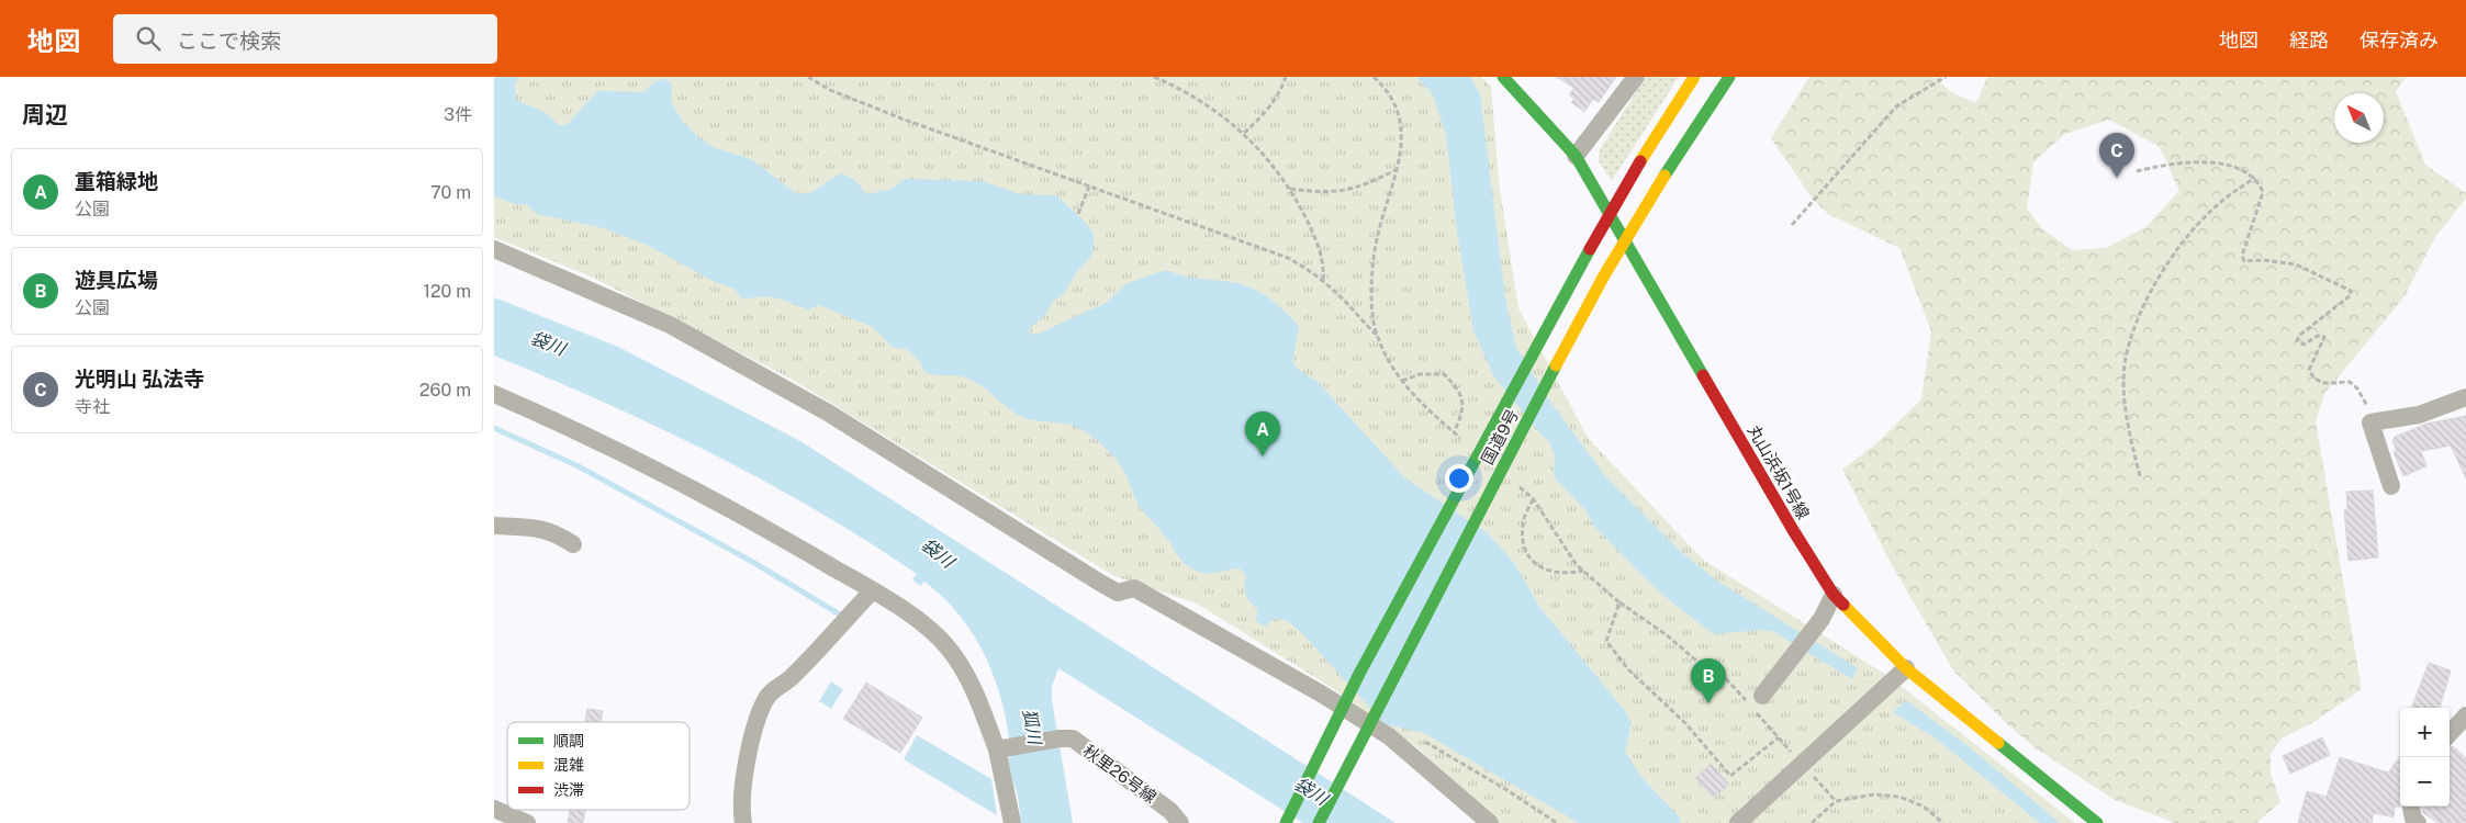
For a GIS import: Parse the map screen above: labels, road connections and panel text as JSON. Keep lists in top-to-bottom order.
{
  "streets": {
    "main road": ["国道9号", "丸山浜坂1号線"],
    "street": ["秋里26号線"]
  },
  "water": ["袋川", "狐川"],
  "legend": ["順調", "混雑", "渋滞"],
  "north": "top left",
  "page": {
    "header": "地図",
    "search": "ここで検索",
    "nav": ["地図", "経路", "保存済み"],
    "heading": ["周辺", "3件"],
    "pins": ["C", "A", "B"],
    "list": [
      {
        "mark": "A",
        "name": "重箱緑地",
        "note": "公園",
        "value": "70 m"
      },
      {
        "mark": "B",
        "name": "遊具広場",
        "note": "公園",
        "value": "120 m"
      },
      {
        "mark": "C",
        "name": "光明山 弘法寺",
        "note": "寺社",
        "value": "260 m"
      }
    ],
    "map_buttons": ["+", "−"]
  }
}
